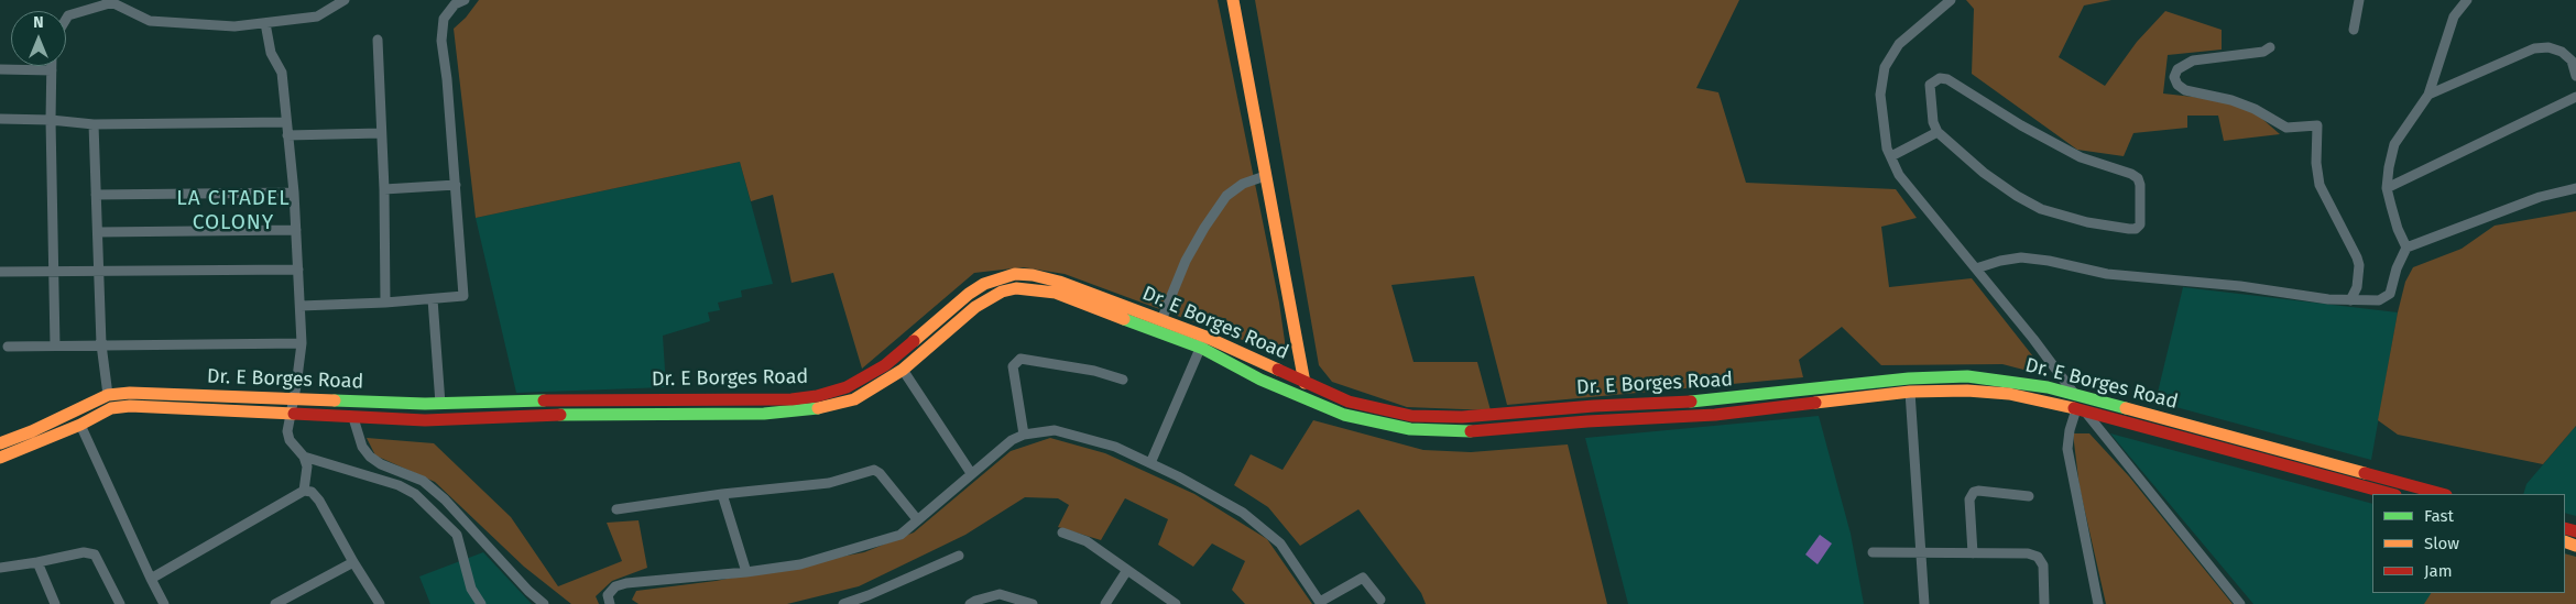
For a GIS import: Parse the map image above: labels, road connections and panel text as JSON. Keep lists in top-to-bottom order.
{
  "streets": {
    "main road": ["Dr. E Borges Road"]
  },
  "districts": ["LA CITADEL COLONY"],
  "legend": ["Fast", "Slow", "Jam"],
  "north": "top"
}
